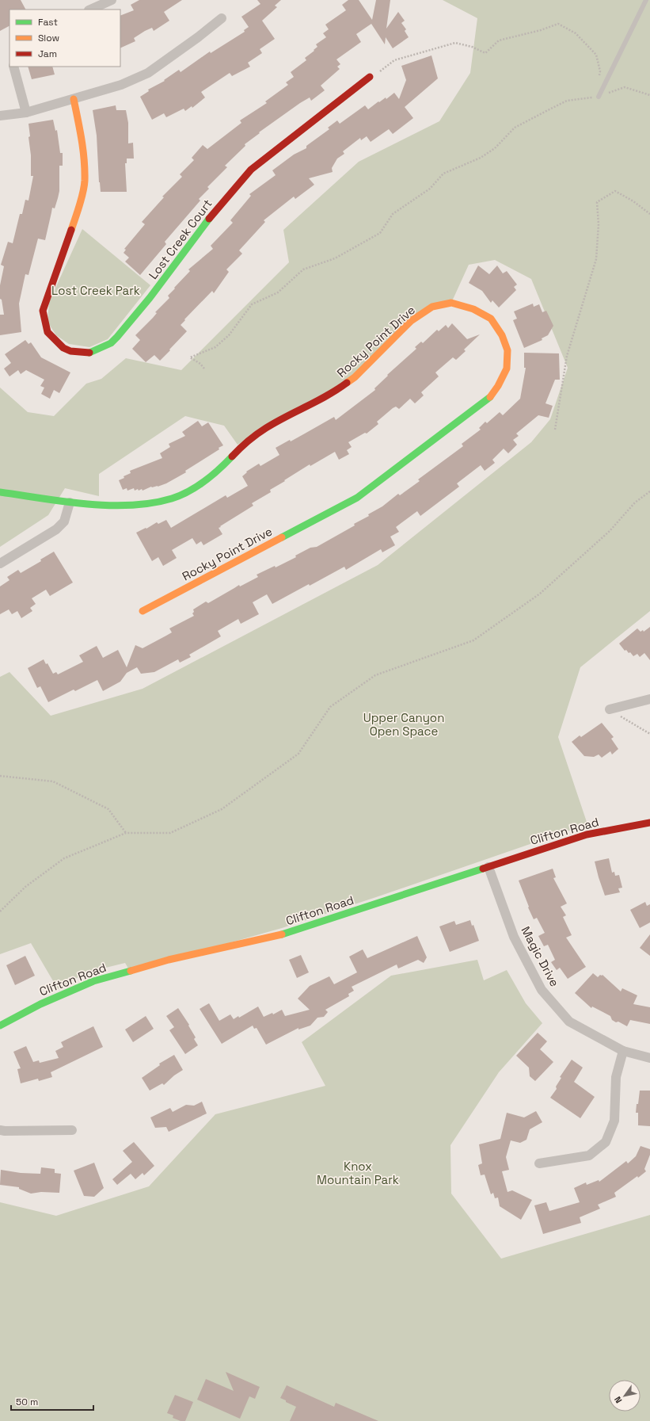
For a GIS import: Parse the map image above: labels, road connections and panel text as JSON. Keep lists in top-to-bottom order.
{
  "streets": {
    "street": [
      "Lost Creek Court",
      "Rocky Point Drive",
      "Clifton Road",
      "Magic Drive"
    ]
  },
  "crossings": [
    ["Clifton Road", "Magic Drive"]
  ],
  "parks": ["Lost Creek Park", "Upper Canyon Open Space", "Knox Mountain Park"],
  "legend": ["Fast", "Slow", "Jam"],
  "scale_bar": "50 m",
  "north": "bottom left"
}
